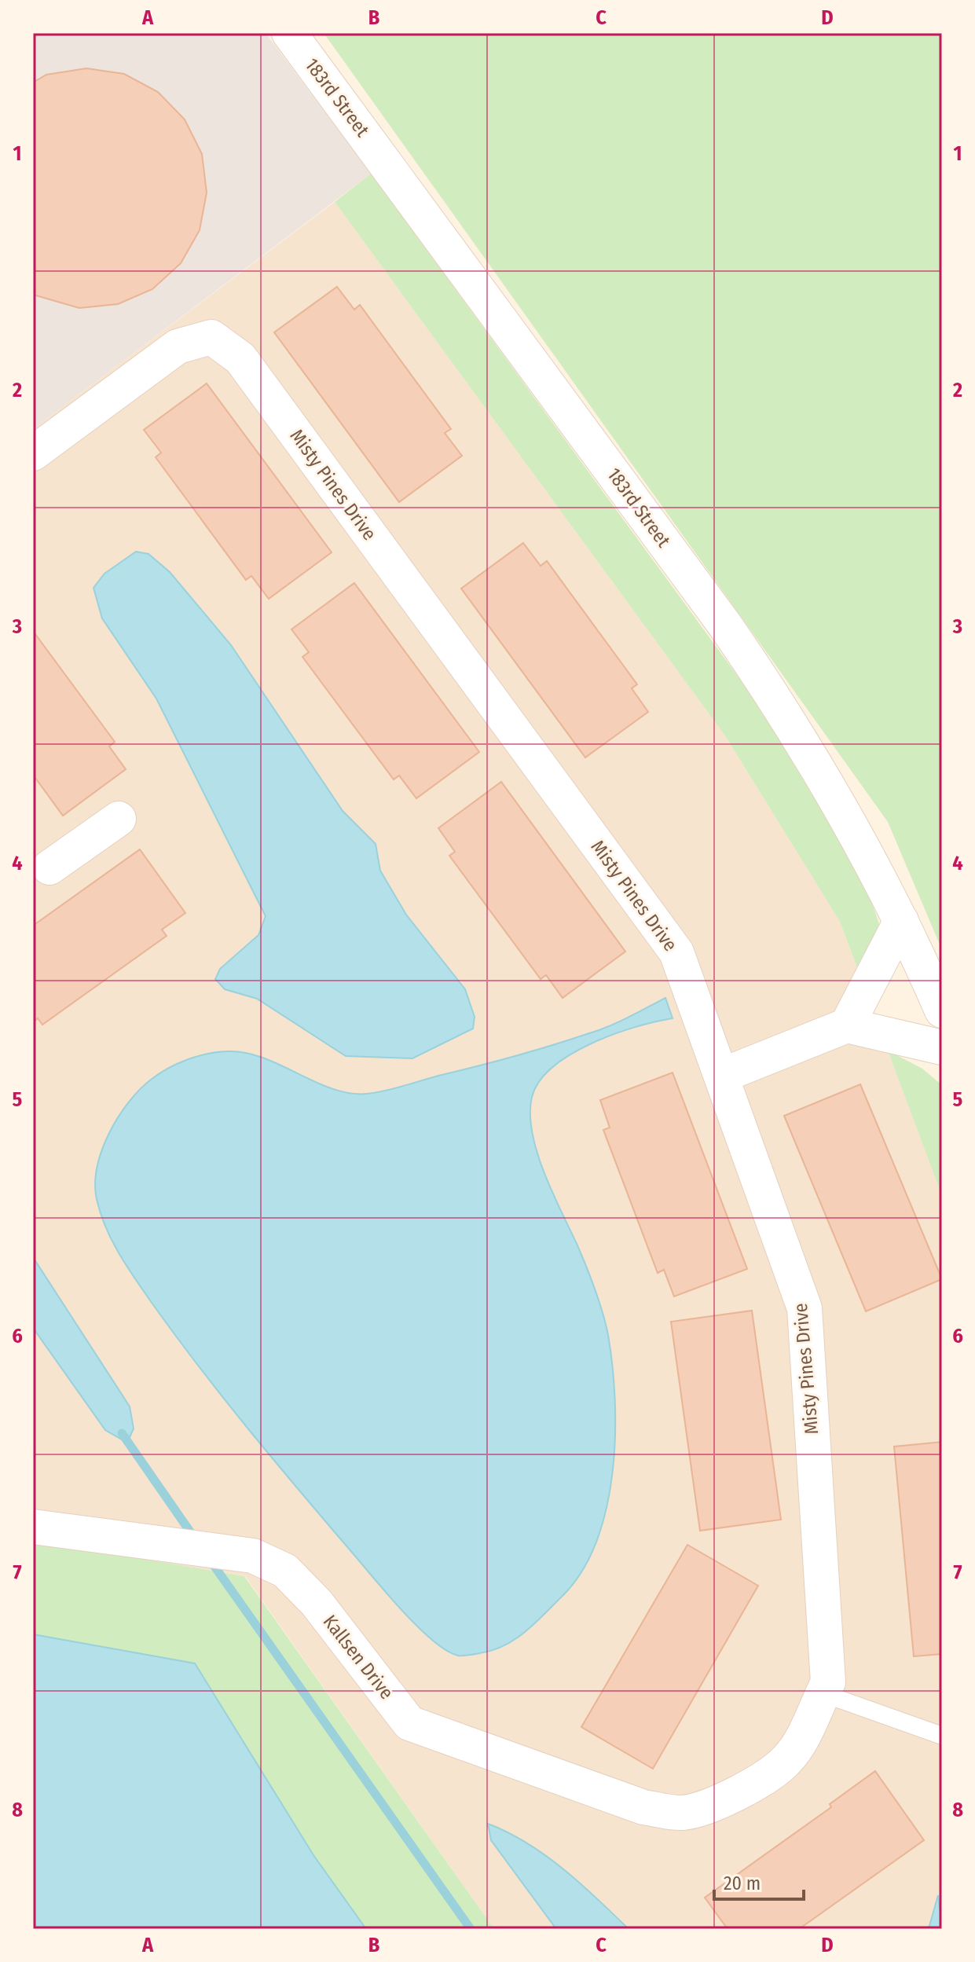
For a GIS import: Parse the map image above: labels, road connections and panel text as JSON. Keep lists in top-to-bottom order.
{
  "streets": {
    "street": ["183rd Street", "Misty Pines Drive", "Kallsen Drive"]
  },
  "crossings": [
    ["Misty Pines Drive", "Kallsen Drive"]
  ],
  "scale_bar": "20 m",
  "grid": {
    "columns": [
      "A",
      "B",
      "C",
      "D"
    ],
    "rows": [
      "1",
      "2",
      "3",
      "4",
      "5",
      "6",
      "7",
      "8"
    ]
  }
}
